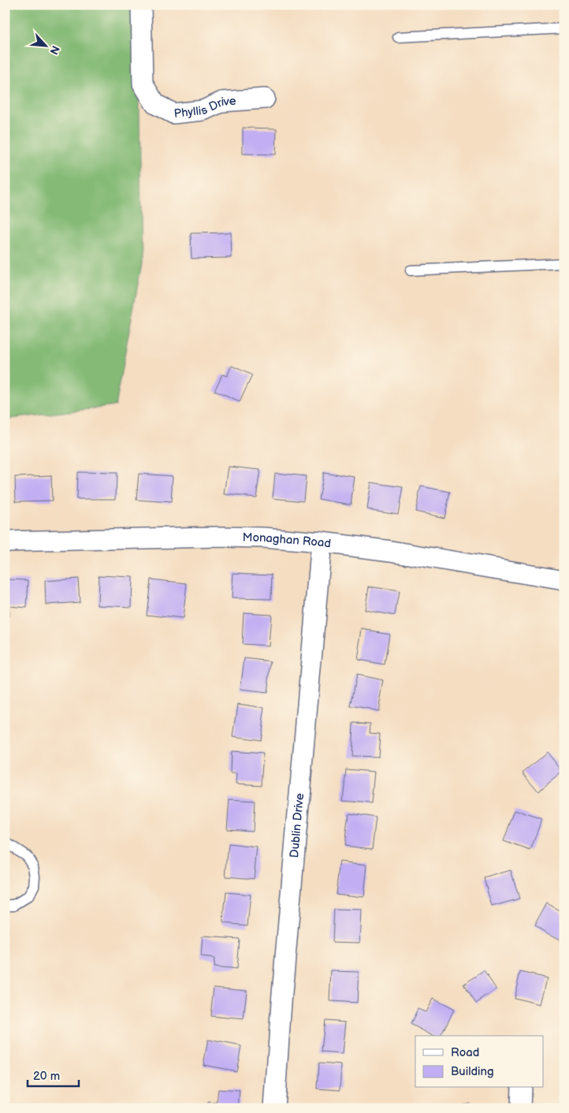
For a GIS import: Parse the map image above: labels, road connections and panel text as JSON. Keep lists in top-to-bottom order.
{
  "streets": {
    "street": ["Phyllis Drive", "Monaghan Road", "Dublin Drive"]
  },
  "crossings": [
    ["Monaghan Road", "Dublin Drive"]
  ],
  "legend": ["Road", "Building"],
  "scale_bar": "20 m",
  "north": "bottom right"
}
